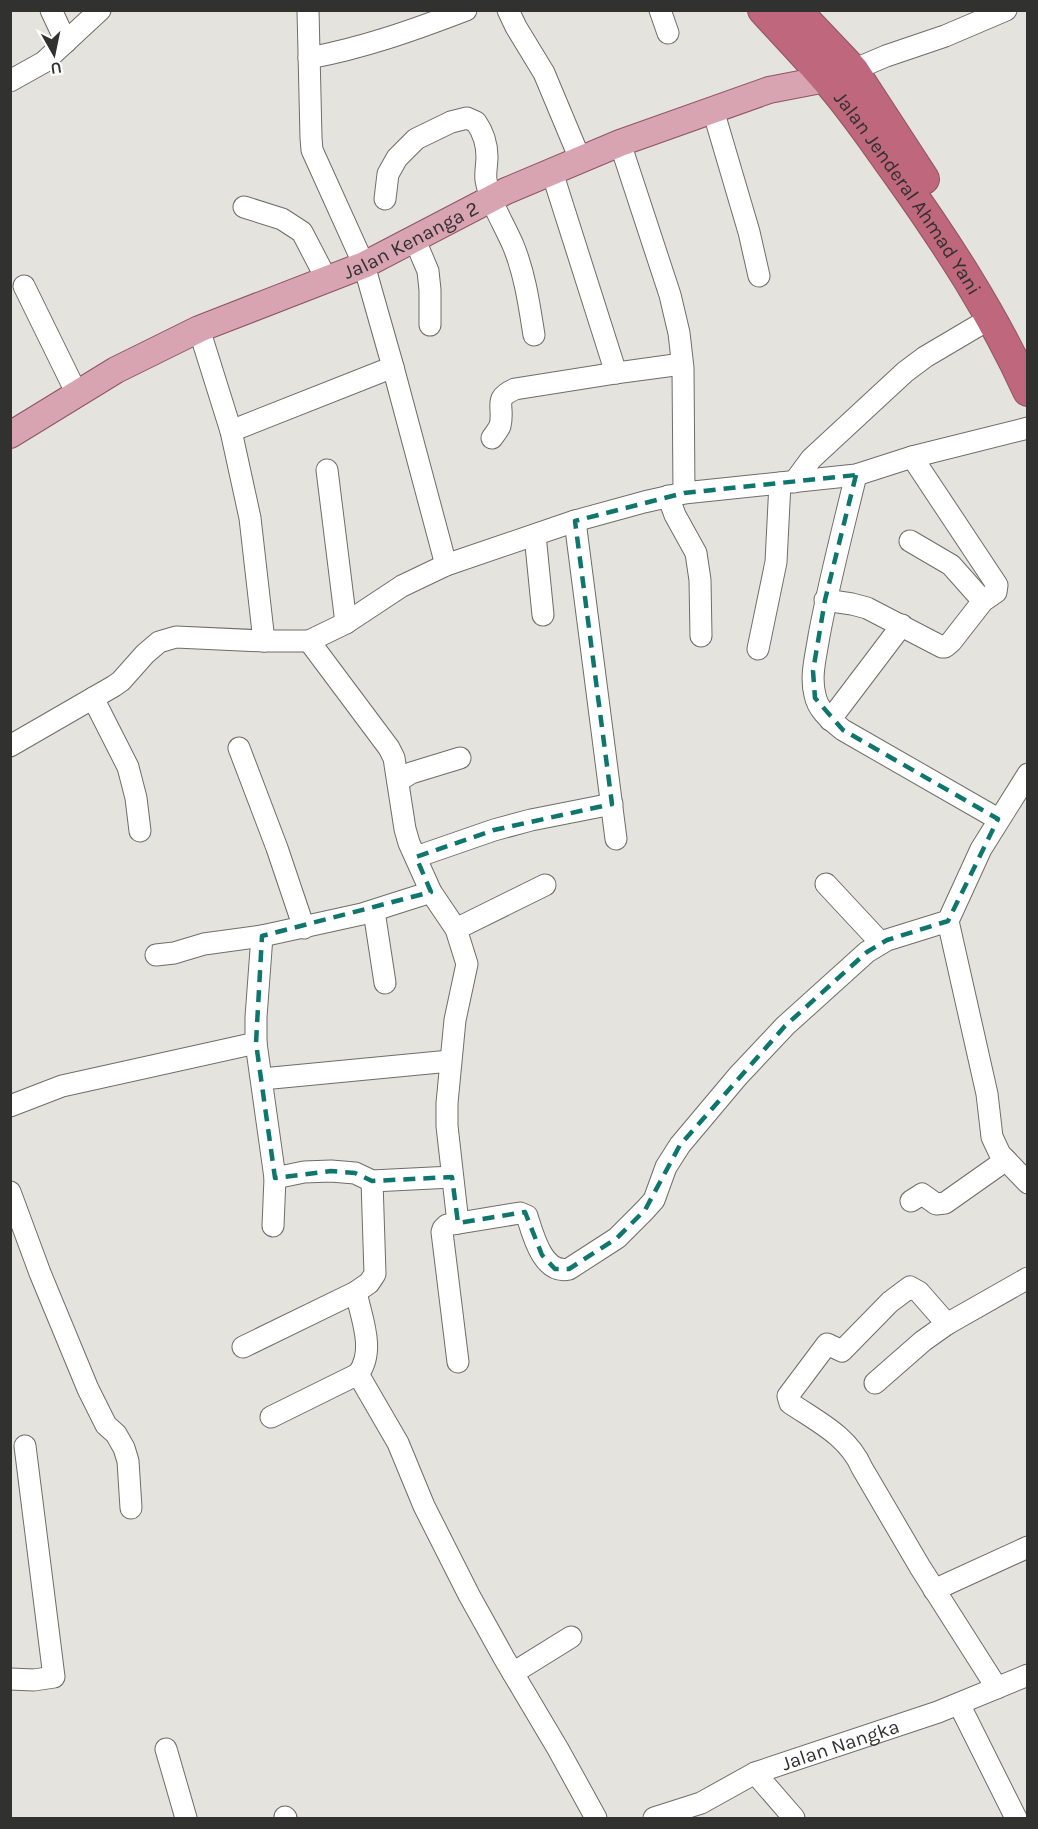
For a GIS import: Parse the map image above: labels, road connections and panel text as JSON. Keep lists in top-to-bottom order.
{
  "streets": {
    "highway": ["Jalan Jenderal Ahmad Yani"],
    "main road": ["Jalan Kenanga 2"],
    "street": ["Jalan Nangka"]
  },
  "crossings": [
    ["Jalan Jenderal Ahmad Yani", "Jalan Kenanga 2"]
  ],
  "north": "bottom"
}
